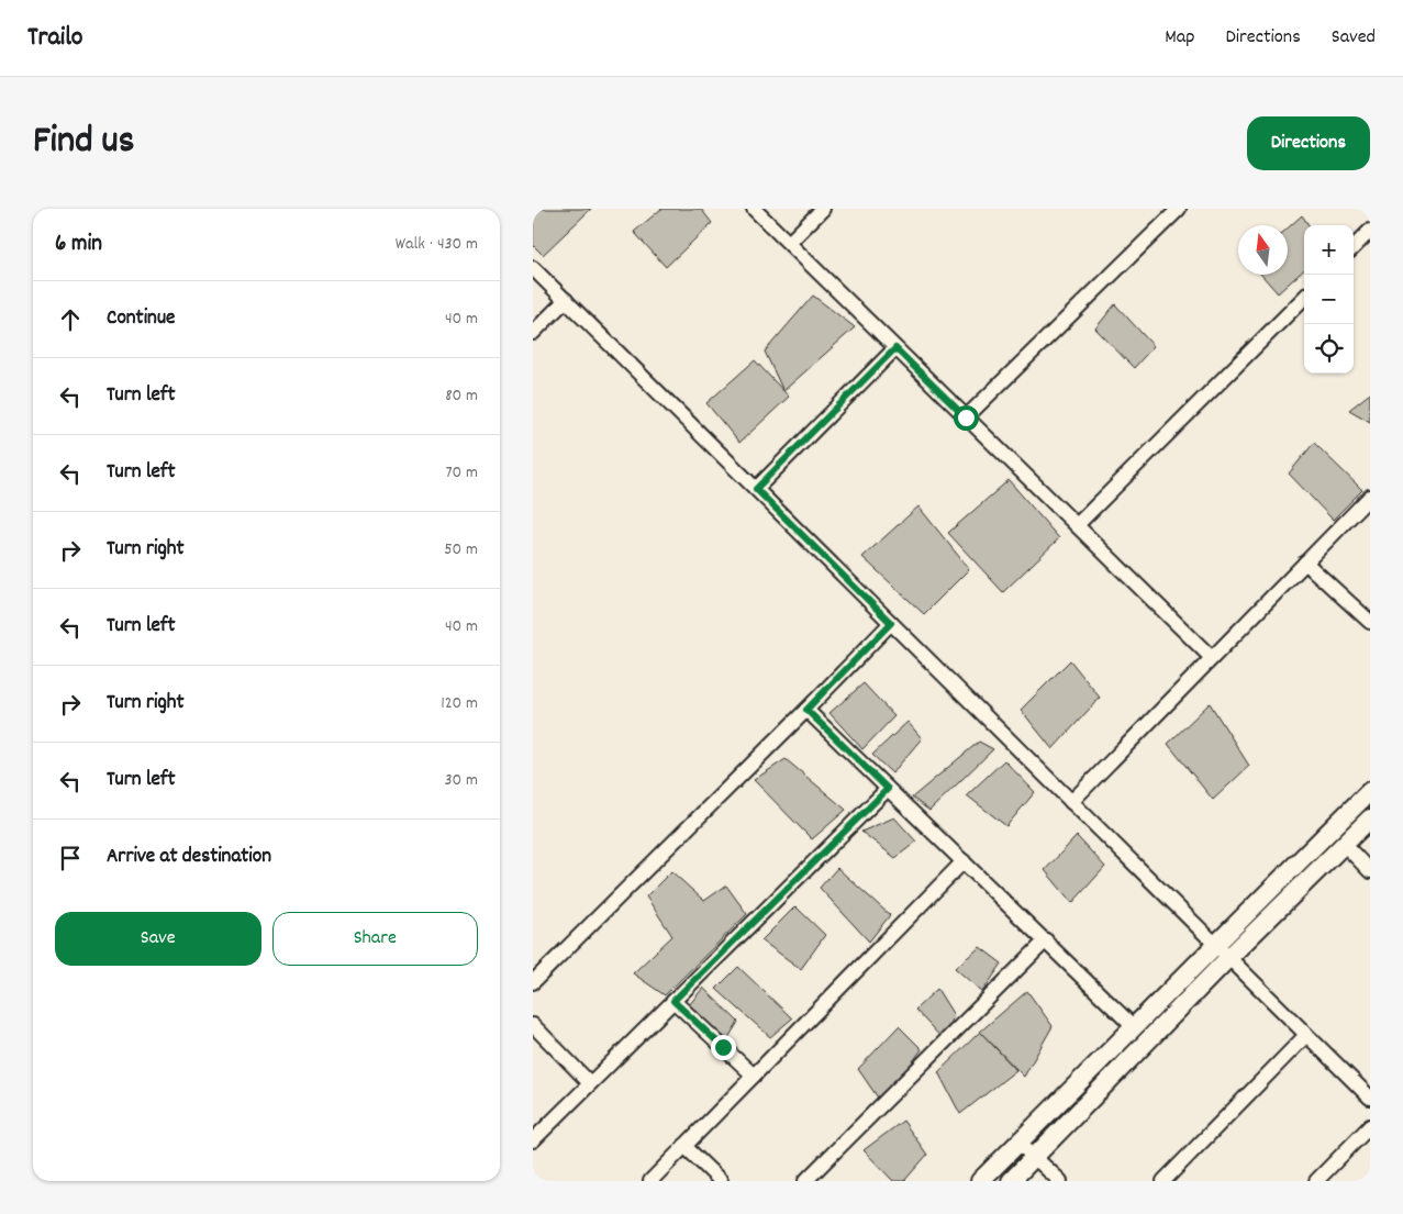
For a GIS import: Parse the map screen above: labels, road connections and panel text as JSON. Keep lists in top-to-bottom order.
{
  "north": "top",
  "page": {
    "header": "Trailo",
    "nav": ["Map", "Directions", "Saved"],
    "title": "Find us",
    "buttons": [
      "Directions",
      ["Save", "Share"]
    ],
    "heading": ["6 min", "Walk · 430 m"],
    "map_buttons": ["+", "−"],
    "list": [
      ["Continue", "40 m"],
      ["Turn left", "80 m"],
      ["Turn left", "70 m"],
      ["Turn right", "50 m"],
      ["Turn left", "40 m"],
      ["Turn right", "120 m"],
      ["Turn left", "30 m"],
      "Arrive at destination"
    ]
  }
}
